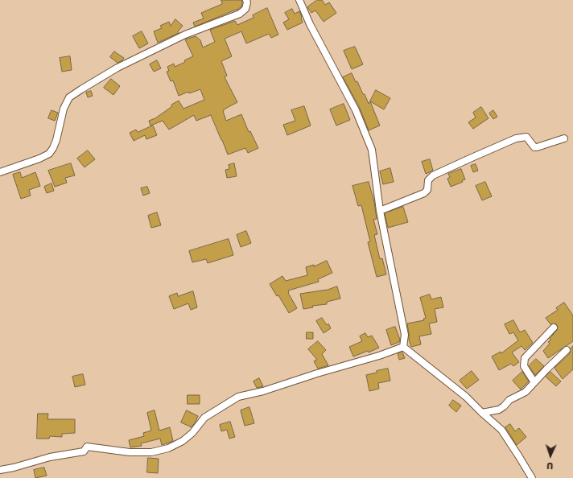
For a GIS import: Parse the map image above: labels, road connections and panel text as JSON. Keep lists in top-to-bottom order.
{
  "north": "bottom"
}
